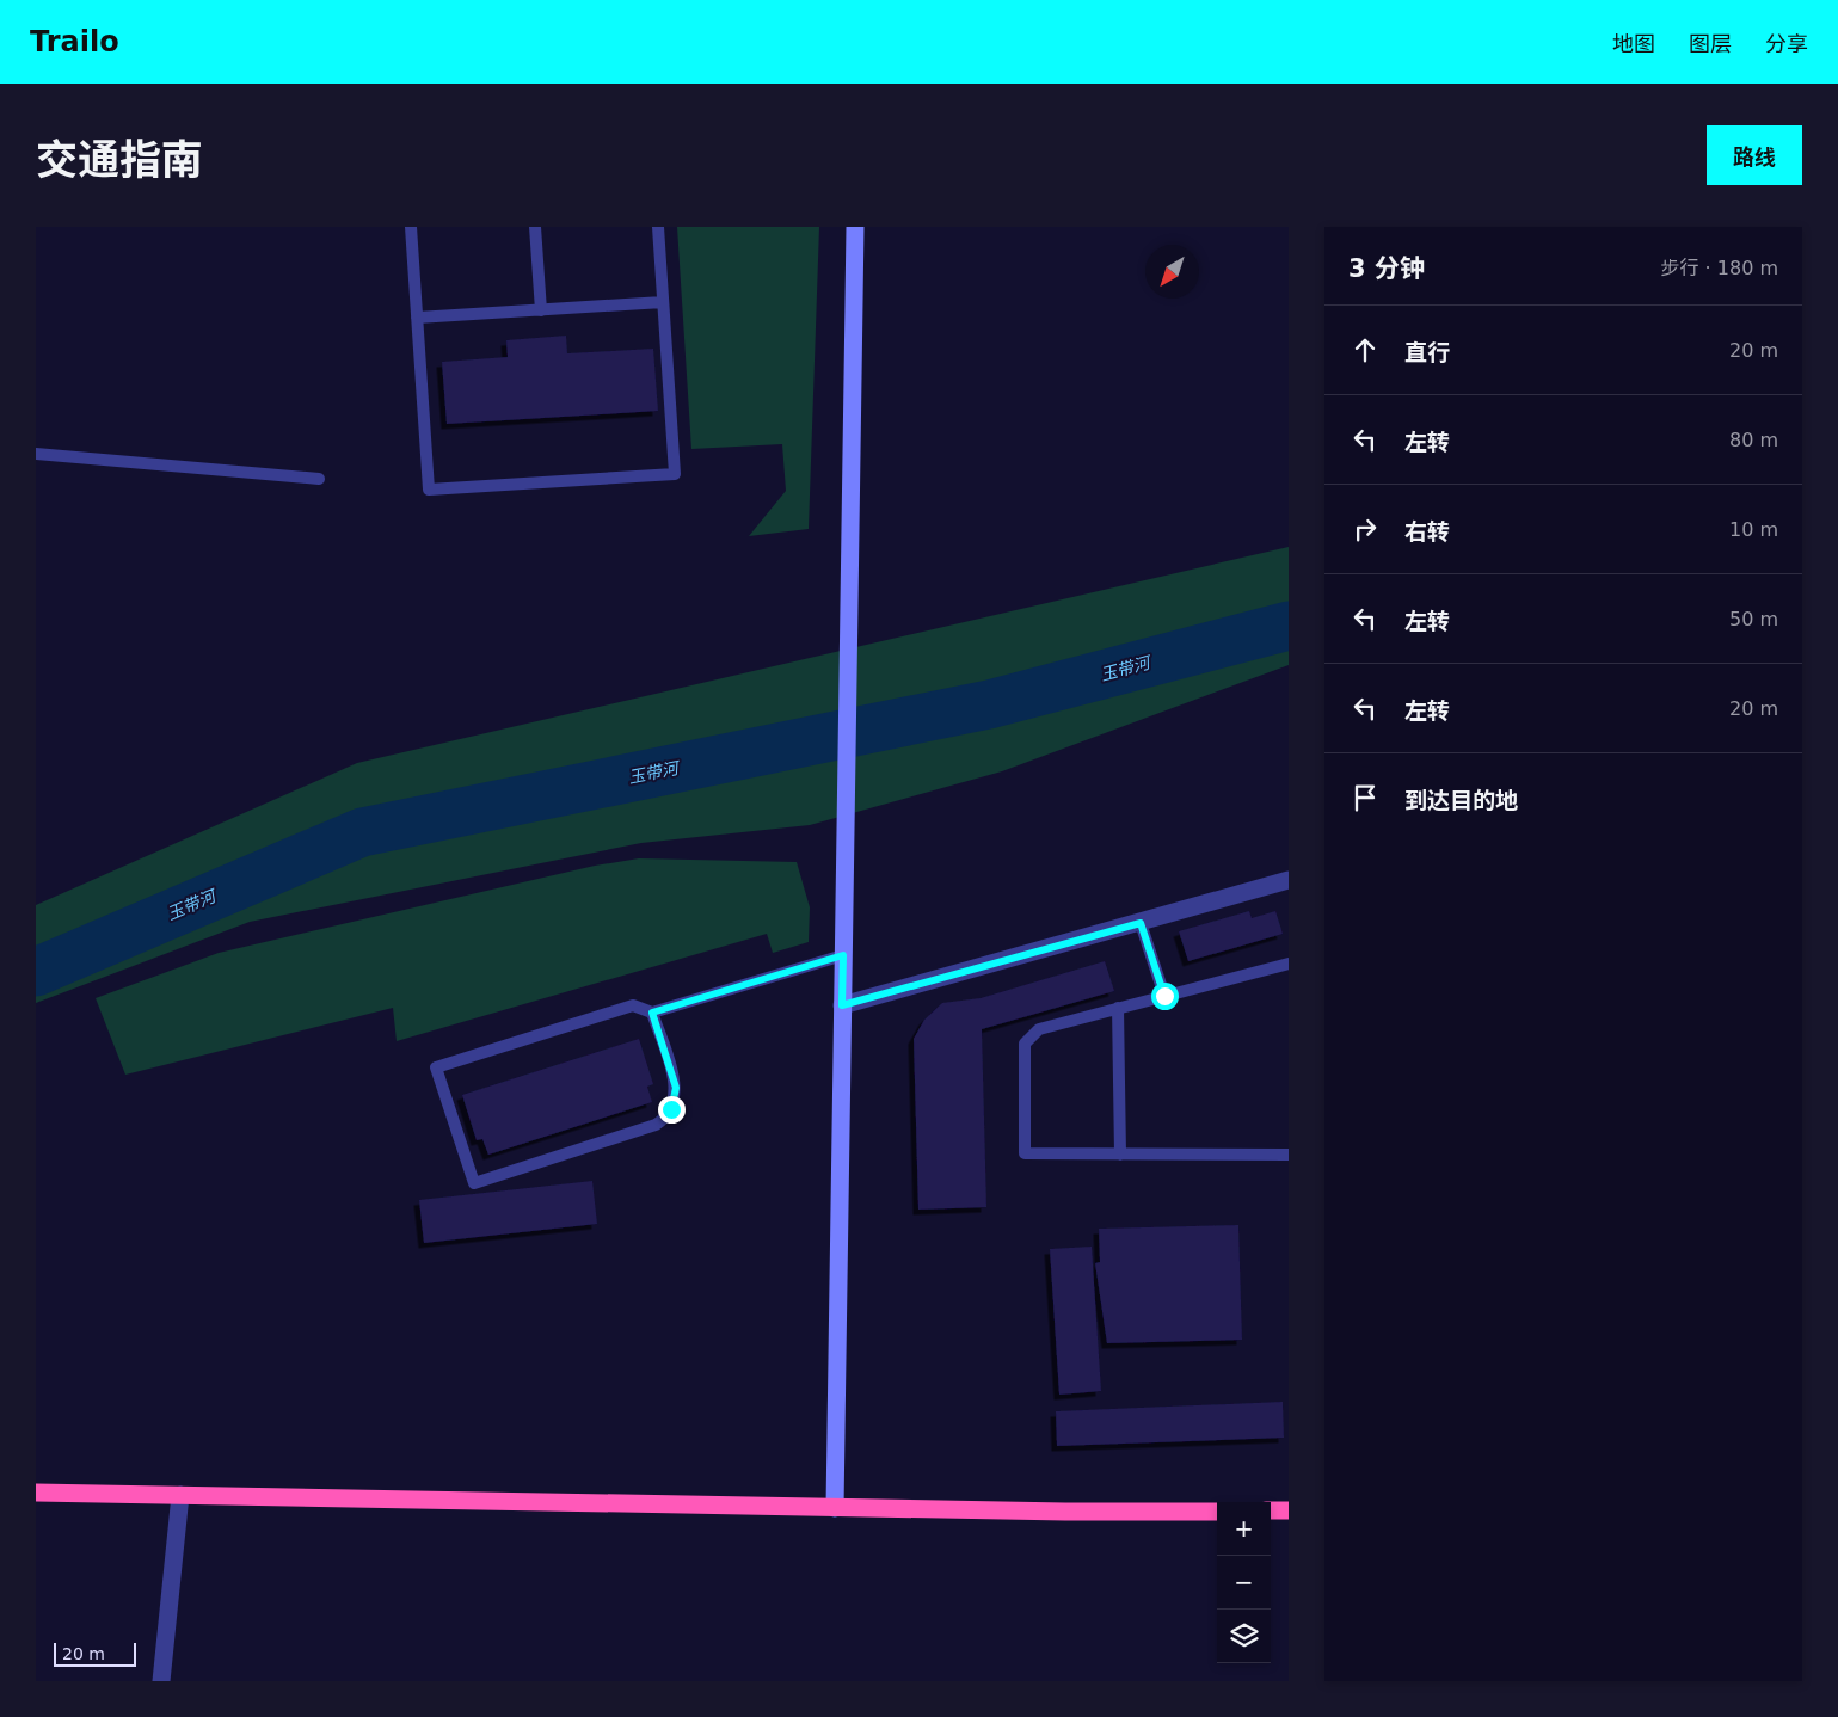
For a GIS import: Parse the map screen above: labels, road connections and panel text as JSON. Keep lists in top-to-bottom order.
{
  "water": ["玉带河"],
  "scale_bar": "20 m",
  "north": "bottom left",
  "page": {
    "header": "Trailo",
    "nav": ["地图", "图层", "分享"],
    "title": "交通指南",
    "buttons": "路线",
    "heading": ["3 分钟", "步行 · 180 m"],
    "list": [
      ["直行", "20 m"],
      ["左转", "80 m"],
      ["右转", "10 m"],
      ["左转", "50 m"],
      ["左转", "20 m"],
      "到达目的地"
    ],
    "map_buttons": ["+", "−"],
    "scale": "20 m"
  }
}
